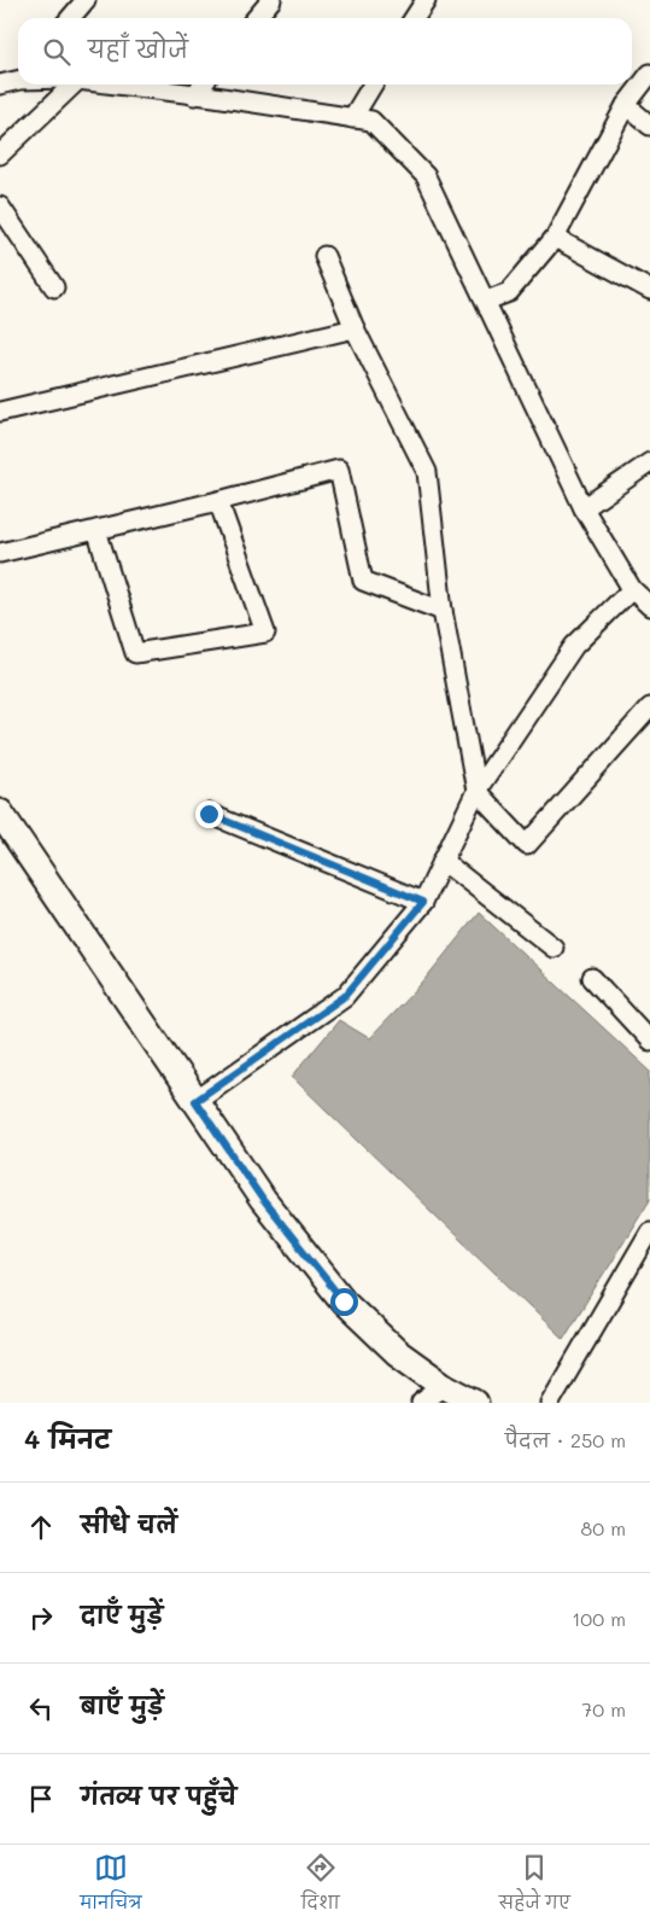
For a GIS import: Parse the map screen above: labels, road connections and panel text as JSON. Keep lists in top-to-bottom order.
{
  "page": {
    "search": "यहाँ खोजें",
    "heading": ["4 मिनट", "पैदल · 250 m"],
    "list": [
      ["सीधे चलें", "80 m"],
      ["दाएँ मुड़ें", "100 m"],
      ["बाएँ मुड़ें", "70 m"],
      "गंतव्य पर पहुँचे"
    ],
    "nav": ["मानचित्र", "दिशा", "सहेजे गए"]
  }
}
